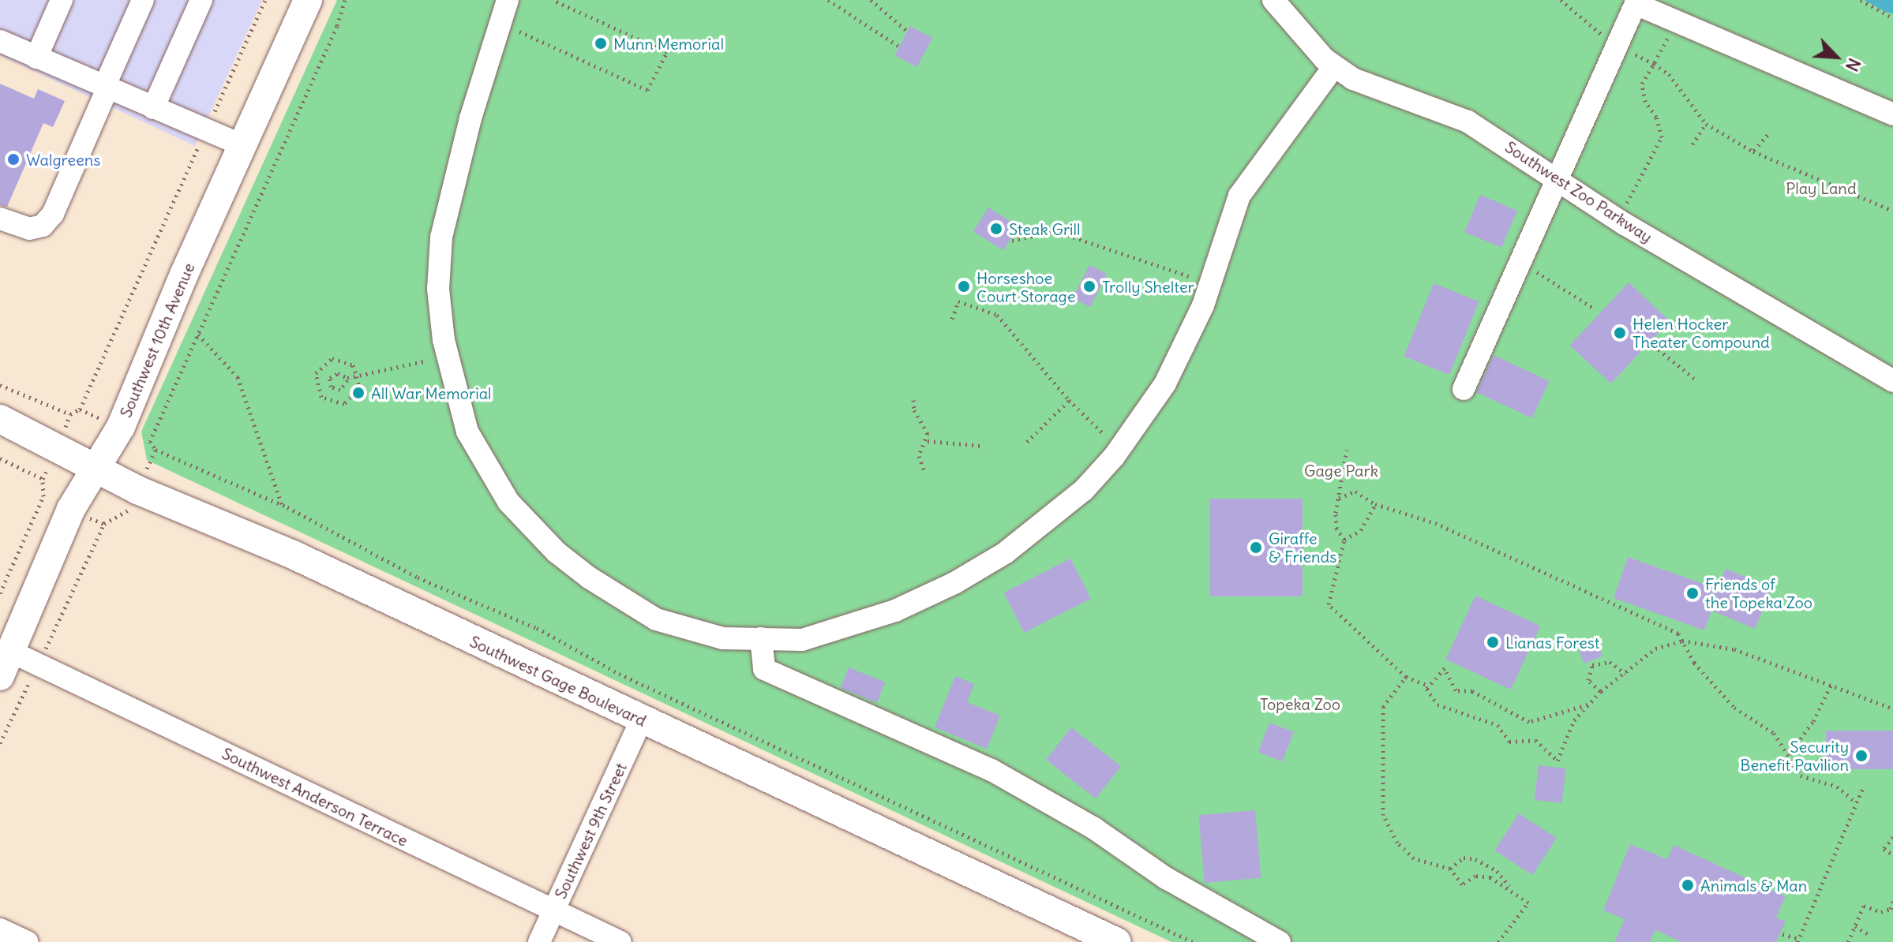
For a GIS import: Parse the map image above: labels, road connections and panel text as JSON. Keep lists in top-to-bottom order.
{
  "streets": {
    "main road": ["Southwest 10th Avenue", "Southwest Gage Boulevard"],
    "street": ["Southwest Zoo Parkway", "Southwest Anderson Terrace", "Southwest 9th Street"]
  },
  "crossings": [
    ["Southwest 10th Avenue", "Southwest Gage Boulevard"],
    ["Southwest 10th Avenue", "Southwest Anderson Terrace"],
    ["Southwest Gage Boulevard", "Southwest 9th Street"],
    ["Southwest Anderson Terrace", "Southwest 9th Street"]
  ],
  "parks": ["Play Land", "Gage Park", "Topeka Zoo"],
  "places": [
    "Munn Memorial",
    "Walgreens",
    "Steak Grill",
    "Horseshoe Court Storage",
    "Trolly Shelter",
    "Helen Hocker Theater Compound",
    "All War Memorial",
    "Giraffe & Friends",
    "Friends of the Topeka Zoo",
    "Lianas Forest",
    "Security Benefit Pavilion",
    "Animals & Man"
  ],
  "north": "bottom right"
}
